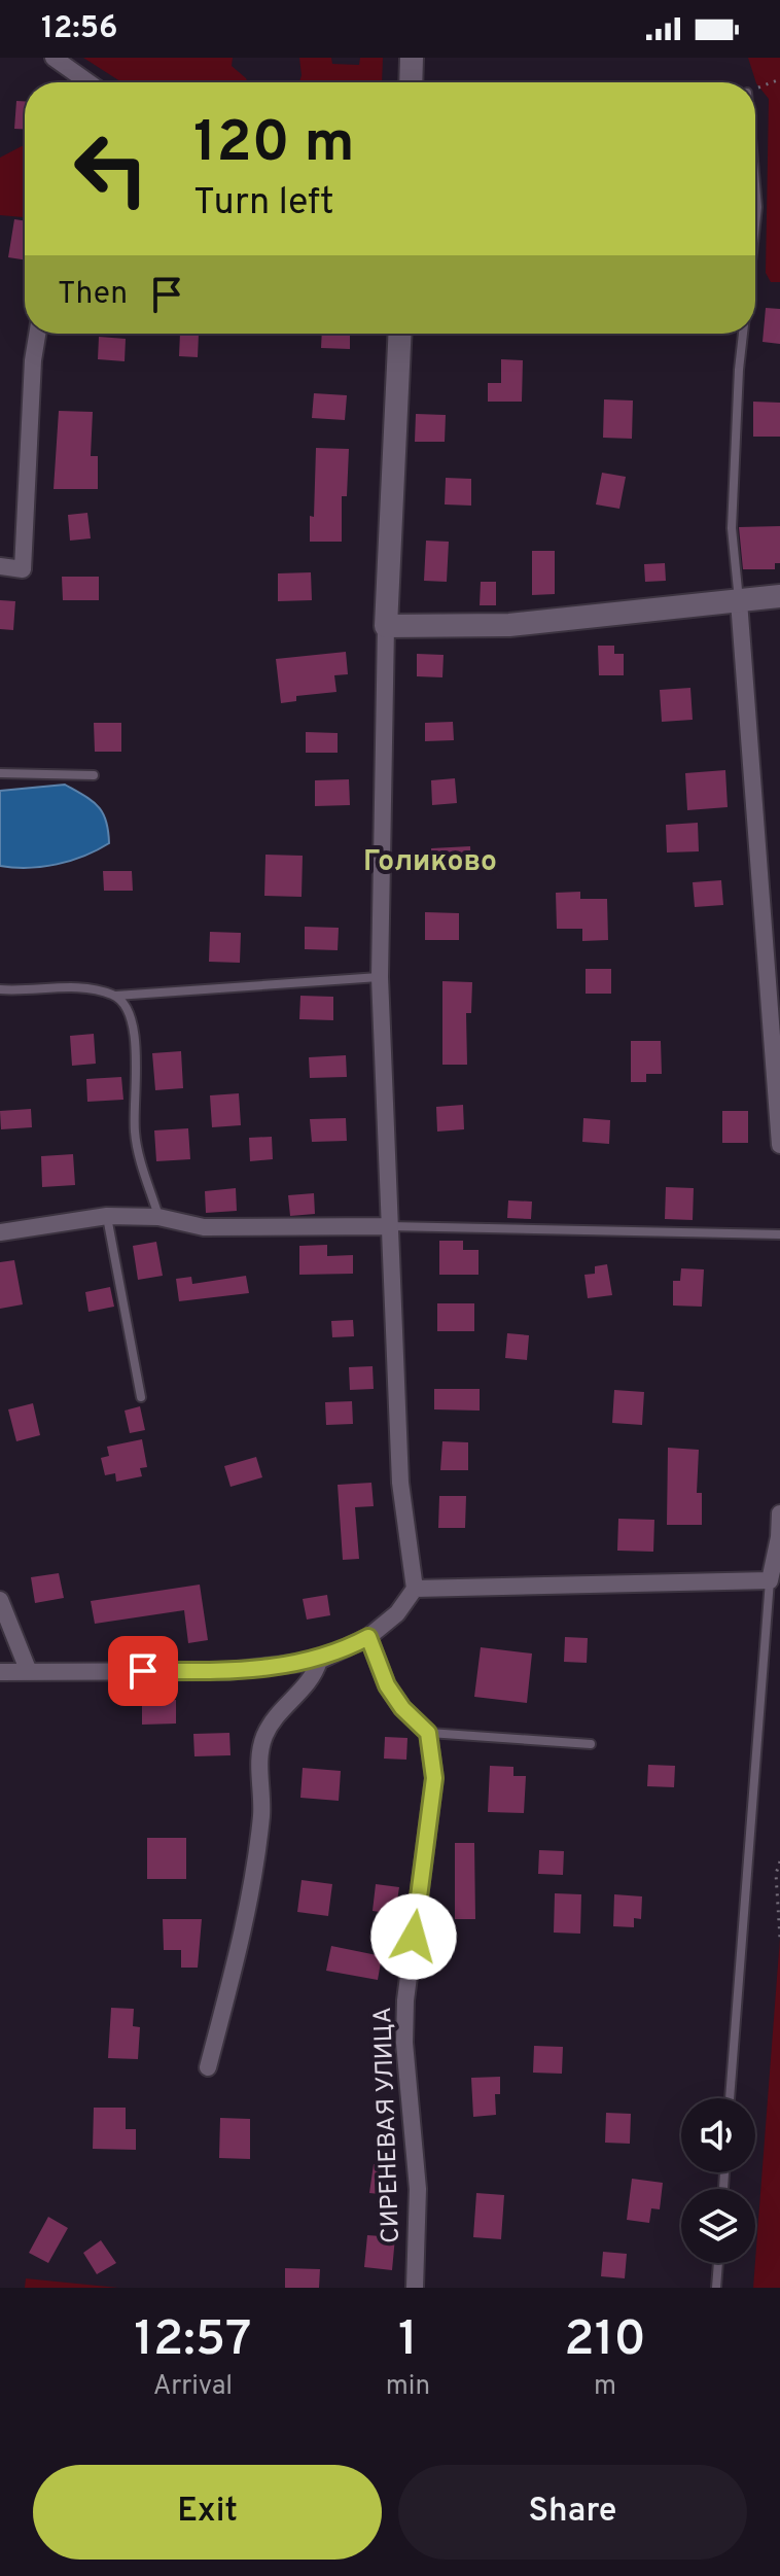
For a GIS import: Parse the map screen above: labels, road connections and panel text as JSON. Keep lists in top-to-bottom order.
{
  "streets": {
    "street": ["СИРЕНЕВАЯ УЛИЦА"]
  },
  "districts": ["Голиково"],
  "page": {
    "status": "12:56",
    "turn": ["120 m", "Turn left"],
    "then": "Then",
    "eta": [
      "12:57",
      "Arrival",
      "1",
      "min",
      "210",
      "m"
    ],
    "buttons": ["Exit", "Share"]
  }
}
